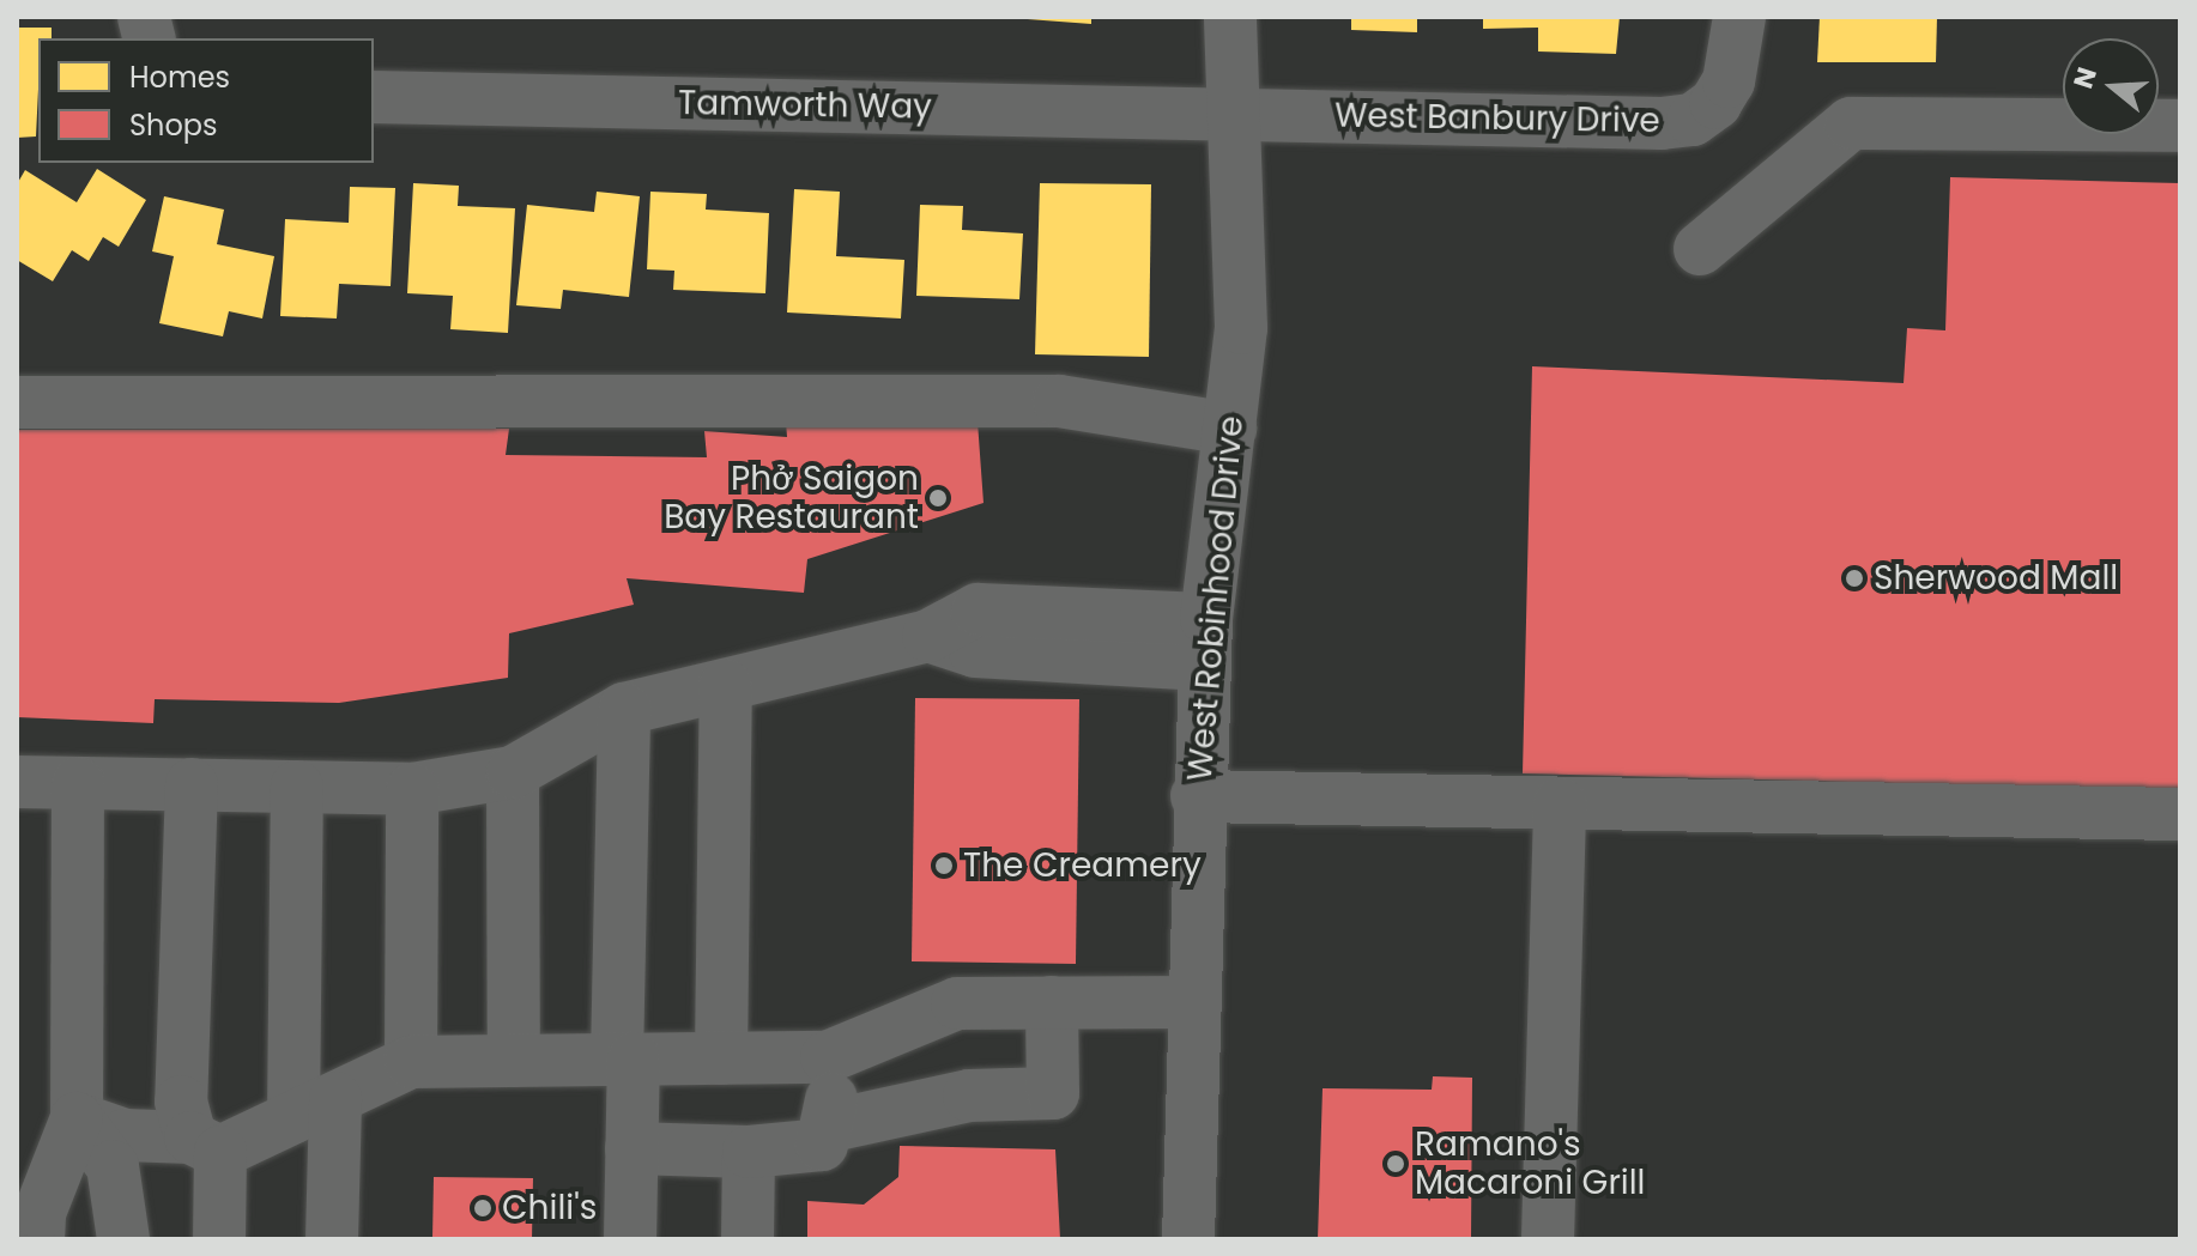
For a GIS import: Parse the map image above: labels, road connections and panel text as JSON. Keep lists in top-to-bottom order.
{
  "streets": {
    "street": ["Tamworth Way", "West Banbury Drive", "West Robinhood Drive"]
  },
  "crossings": [
    ["Tamworth Way", "West Banbury Drive"],
    ["Tamworth Way", "West Robinhood Drive"],
    ["West Banbury Drive", "West Robinhood Drive"]
  ],
  "places": [
    "Phở Saigon Bay Restaurant",
    "Sherwood Mall",
    "The Creamery",
    "Ramano's Macaroni Grill",
    "Chili's"
  ],
  "legend": ["Homes", "Shops"],
  "north": "left"
}
